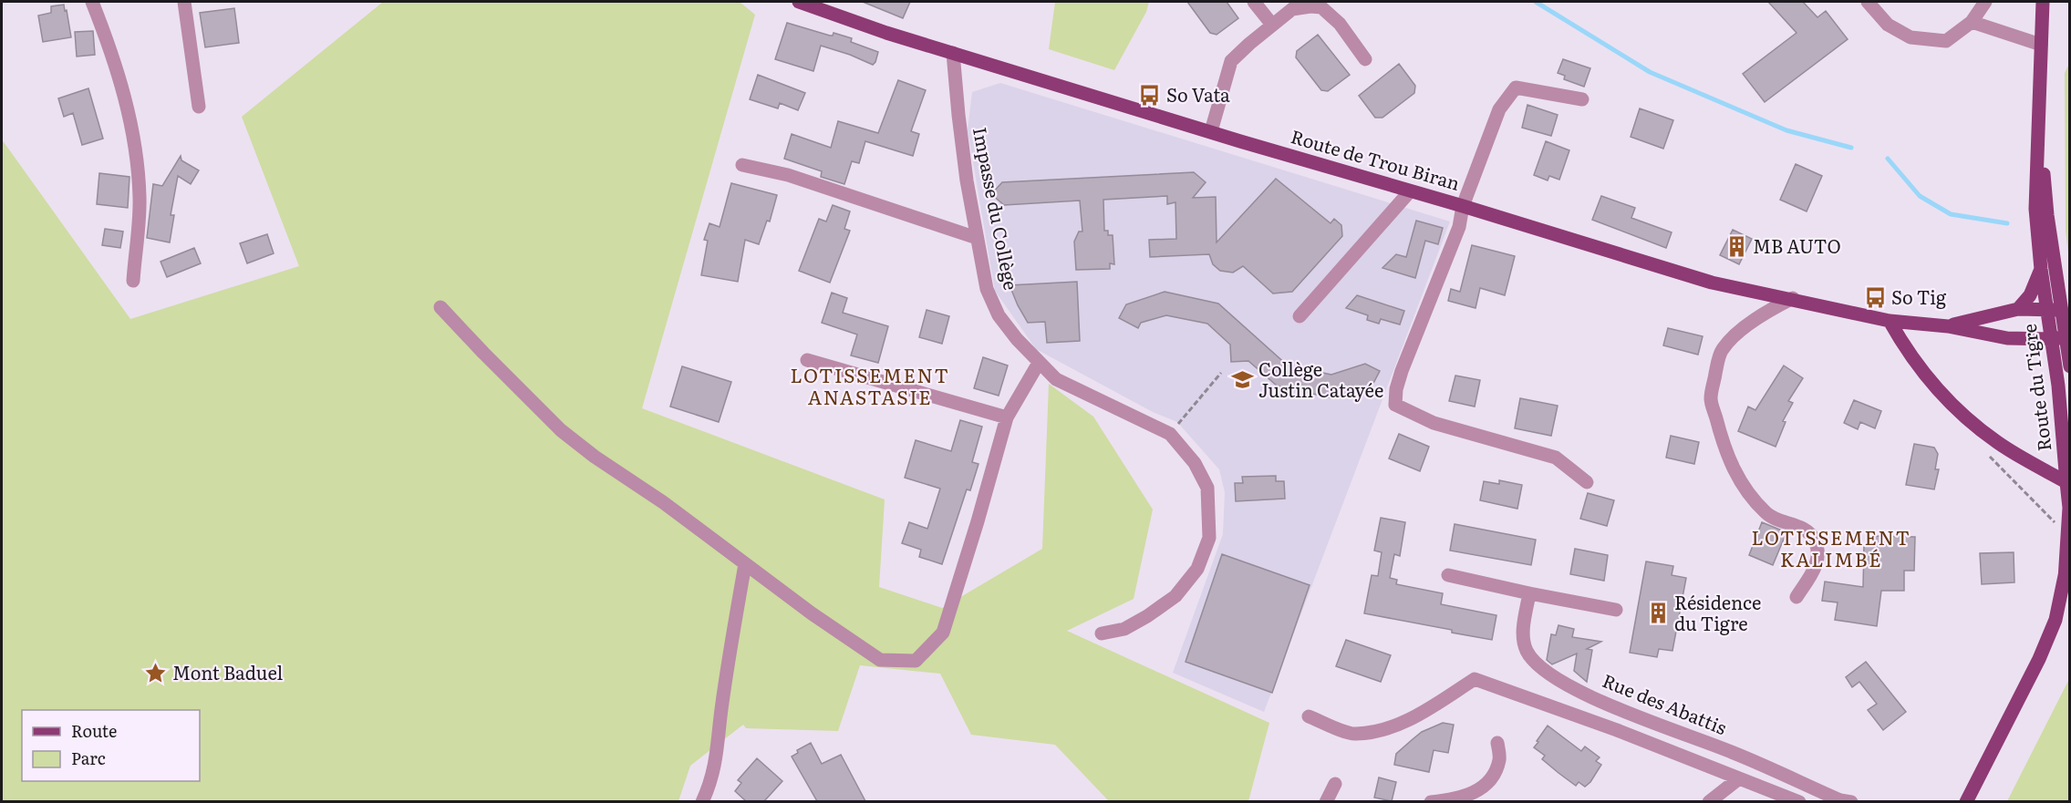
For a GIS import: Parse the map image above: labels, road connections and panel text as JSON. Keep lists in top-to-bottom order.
{
  "streets": {
    "main road": ["Route de Trou Biran", "Route du Tigre"],
    "street": ["Impasse du Collège", "Rue des Abattis"]
  },
  "crossings": [
    ["Route de Trou Biran", "Impasse du Collège"],
    ["Route de Trou Biran", "Route du Tigre"]
  ],
  "districts": ["LOTISSEMENT ANASTASIE", "LOTISSEMENT KALIMBÉ"],
  "places": {
    "bus stop": ["So Vata", "So Tig"],
    "building": ["MB AUTO", "Résidence du Tigre"],
    "school or university": ["Collège Justin Catayée"],
    "place": ["Mont Baduel"]
  },
  "legend": ["Route", "Parc"]
}
